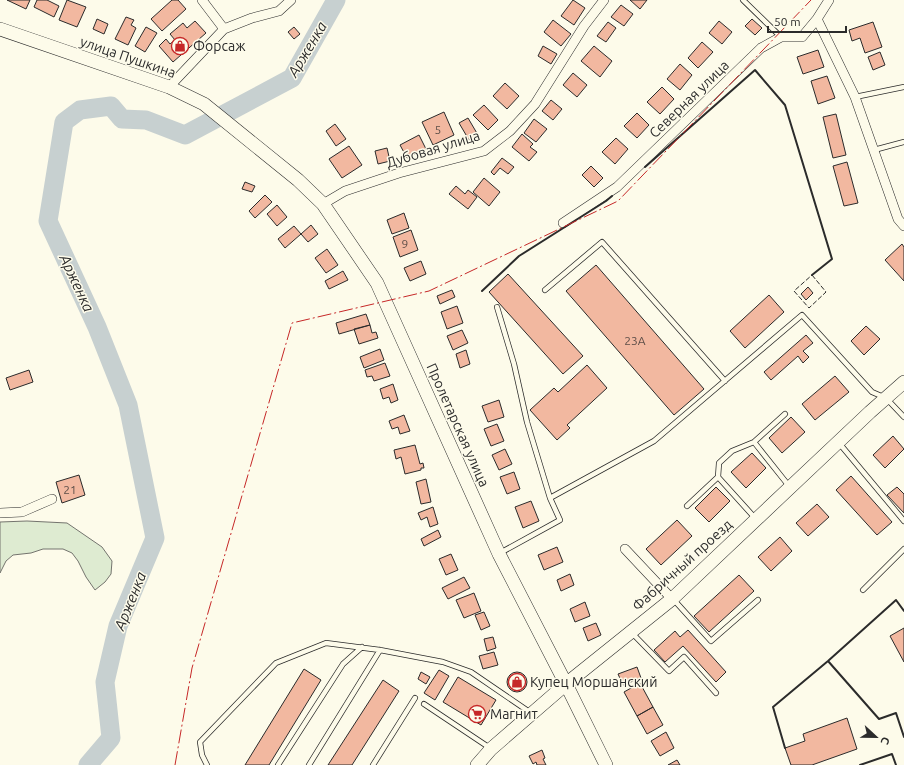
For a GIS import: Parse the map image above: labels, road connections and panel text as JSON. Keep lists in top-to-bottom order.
{
  "streets": {
    "main road": ["улица Пушкина", "Пролетарская улица", "Фабричный проезд"],
    "street": ["Северная улица", "Дубовая улица"]
  },
  "crossings": [
    ["улица Пушкина", "Пролетарская улица"],
    ["Дубовая улица", "Пролетарская улица"],
    ["Пролетарская улица", "Фабричный проезд"]
  ],
  "water": ["Арженка"],
  "places": {
    "shop": ["Форсаж", "Купец Моршанский"],
    "supermarket": ["Магнит"]
  },
  "house_numbers": [
    "5",
    "9",
    "23А",
    "21"
  ],
  "scale_bar": "50 m",
  "north": "right"
}
